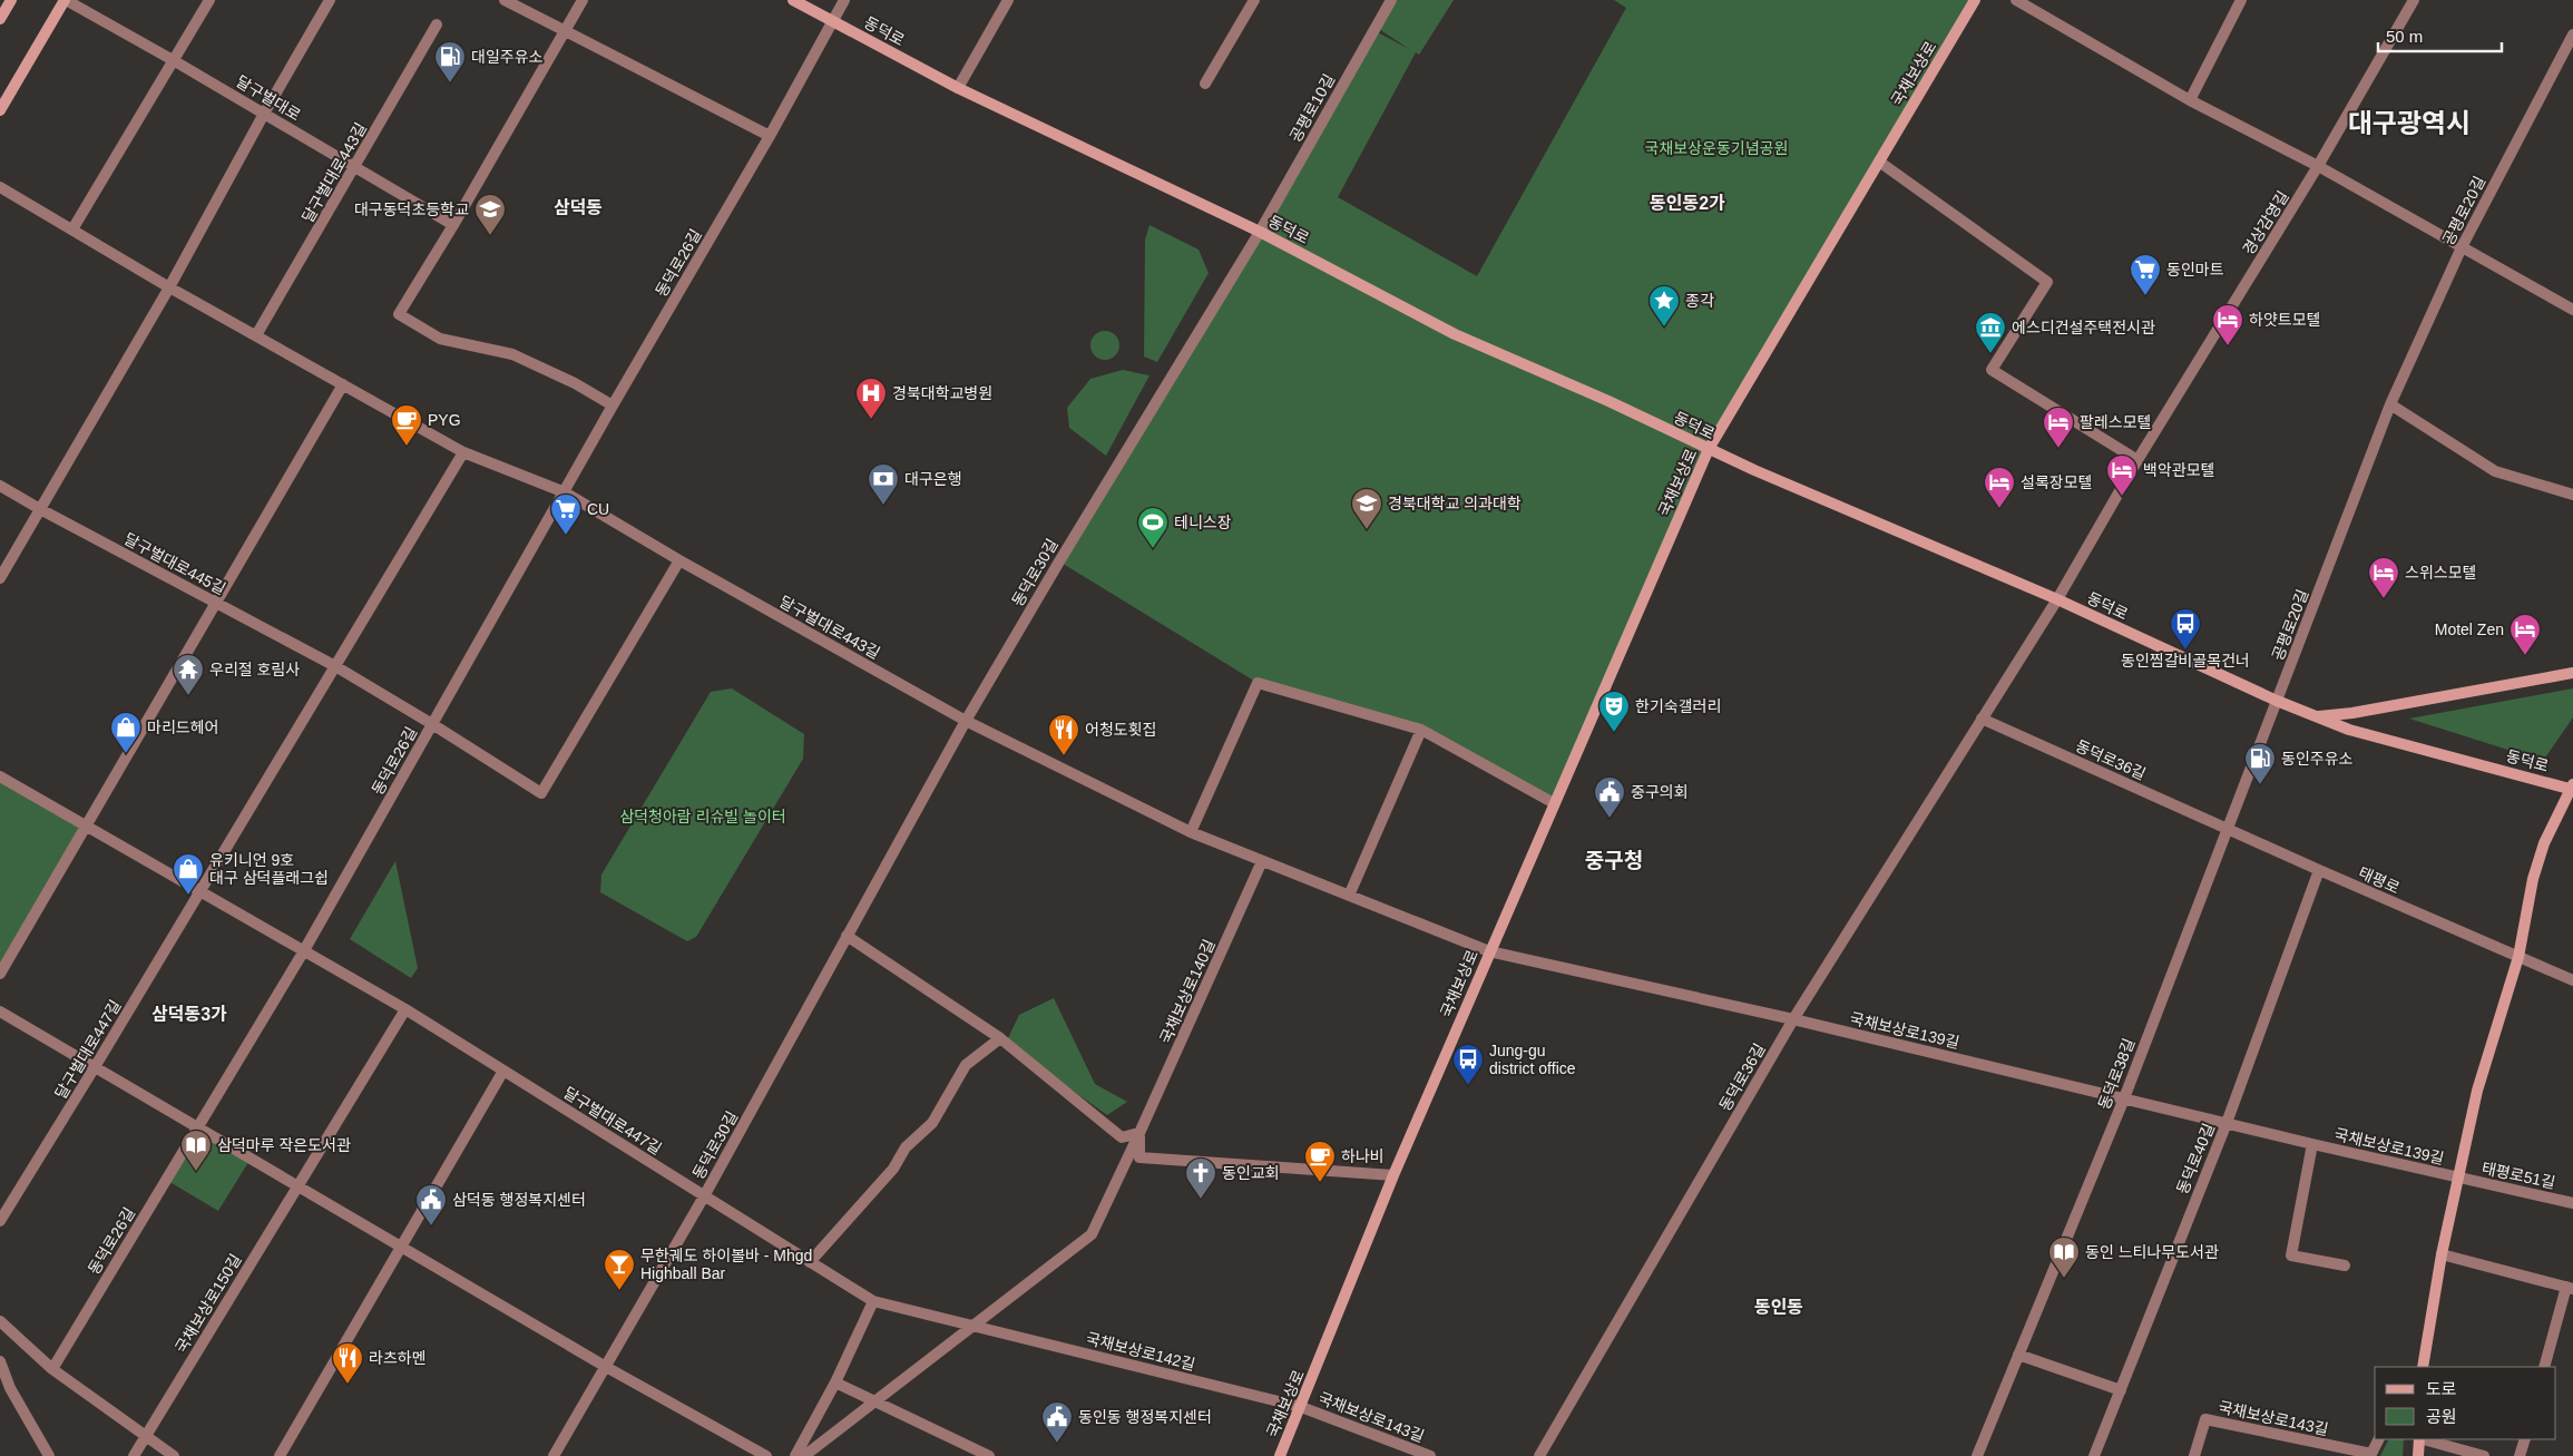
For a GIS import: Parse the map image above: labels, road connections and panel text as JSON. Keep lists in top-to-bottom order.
{
  "streets": {
    "main road": ["동덕로", "국채보상로", "달구벌대로"],
    "street": [
      "공평로10길",
      "달구벌대로443길",
      "공평로20길",
      "경상감영길",
      "동덕로26길",
      "달구벌대로445길",
      "동덕로30길",
      "동덕로36길",
      "태평로",
      "국채보상로140길",
      "국채보상로139길",
      "달구벌대로447길",
      "동덕로38길",
      "동덕로40길",
      "태평로51길",
      "국채보상로150길",
      "국채보상로142길",
      "국채보상로143길"
    ]
  },
  "crossings": [
    ["동덕로", "국채보상로"],
    ["동덕로", "공평로10길"],
    ["동덕로", "공평로20길"],
    ["동덕로", "경상감영길"],
    ["동덕로", "동덕로26길"],
    ["동덕로", "동덕로30길"],
    ["동덕로", "동덕로36길"],
    ["동덕로", "동덕로38길"],
    ["국채보상로", "국채보상로139길"],
    ["국채보상로", "국채보상로142길"],
    ["국채보상로", "국채보상로143길"],
    ["달구벌대로", "달구벌대로443길"],
    ["공평로10길", "동덕로30길"],
    ["달구벌대로443길", "동덕로26길"],
    ["달구벌대로443길", "달구벌대로445길"],
    ["달구벌대로443길", "동덕로30길"],
    ["공평로20길", "동덕로38길"],
    ["경상감영길", "동덕로36길"],
    ["동덕로26길", "달구벌대로445길"],
    ["동덕로26길", "달구벌대로447길"],
    ["동덕로30길", "달구벌대로447길"],
    ["동덕로30길", "국채보상로142길"],
    ["동덕로36길", "태평로"],
    ["동덕로36길", "국채보상로139길"],
    ["동덕로36길", "동덕로38길"],
    ["태평로", "동덕로38길"],
    ["태평로", "동덕로40길"],
    ["국채보상로139길", "동덕로38길"],
    ["국채보상로139길", "동덕로40길"],
    ["국채보상로139길", "태평로51길"],
    ["달구벌대로447길", "국채보상로142길"],
    ["국채보상로142길", "국채보상로143길"]
  ],
  "districts": [
    "대구광역시",
    "동인동2가",
    "삼덕동",
    "중구청",
    "삼덕동3가",
    "동인동"
  ],
  "parks": ["국채보상운동기념공원", "삼덕청아람 리슈빌 놀이터"],
  "places": {
    "fuel station": ["대일주유소", "동인주유소"],
    "school or university": ["대구동덕초등학교", "경북대학교 의과대학"],
    "supermarket": ["동인마트", "CU"],
    "place": ["종각"],
    "hotel": [
      "하얏트모텔",
      "팔레스모텔",
      "백악관모텔",
      "설록장모텔",
      "스위스모텔",
      "Motel Zen"
    ],
    "museum": ["에스디건설주택전시관"],
    "hospital": ["경북대학교병원"],
    "cafe": ["PYG", "하나비"],
    "bank": ["대구은행"],
    "sports": ["테니스장"],
    "bus stop": ["동인찜갈비골목건너", "Jung-gu district office"],
    "temple": ["우리절 호림사"],
    "theatre": ["한기숙갤러리"],
    "shop": ["마리드헤어", "유키니언 9호 대구 삼덕플래그쉽"],
    "restaurant": ["어청도횟집", "라츠하멘"],
    "public building": ["중구의회", "삼덕동 행정복지센터", "동인동 행정복지센터"],
    "library": ["삼덕마루 작은도서관", "동인 느티나무도서관"],
    "church": ["동인교회"],
    "bar": ["무한궤도 하이볼바 - Mhgd Highball Bar"]
  },
  "legend": ["도로", "공원"],
  "scale_bar": "50 m"
}
